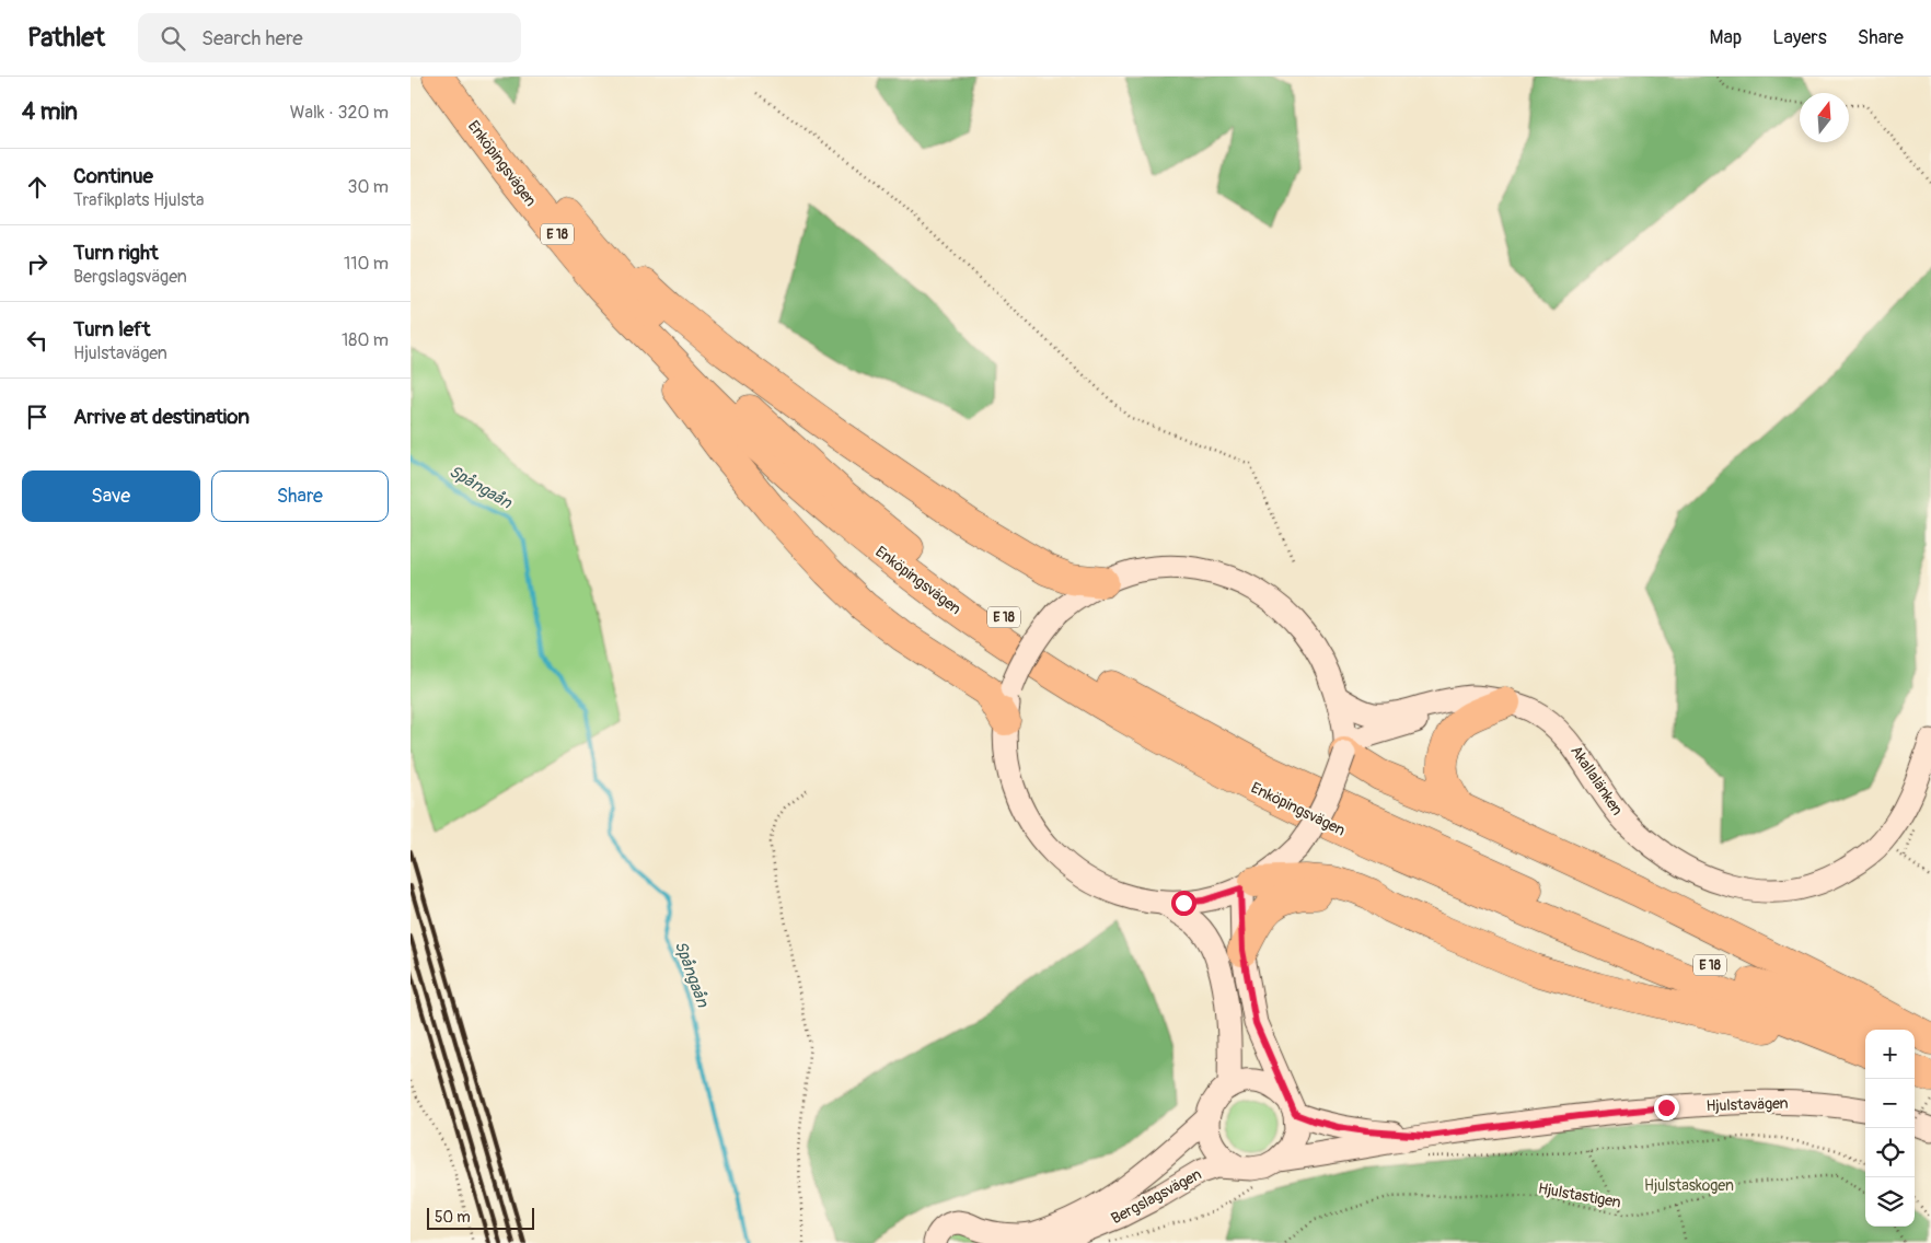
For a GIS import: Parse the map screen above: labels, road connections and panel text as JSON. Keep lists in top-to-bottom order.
{
  "streets": {
    "highway": ["Enköpingsvägen", "E 18"],
    "main road": ["Akallalänken", "Hjulstavägen", "Bergslagsvägen"],
    "path": ["Hjulstastigen"]
  },
  "crossings": [
    ["Enköpingsvägen", "E 18"],
    ["Hjulstavägen", "Bergslagsvägen"]
  ],
  "water": ["Spångaån"],
  "parks": ["Hjulstaskogen"],
  "scale_bar": "50 m",
  "north": "top",
  "page": {
    "header": "Pathlet",
    "search": "Search here",
    "nav": ["Map", "Layers", "Share"],
    "heading": ["4 min", "Walk · 320 m"],
    "list": [
      ["Continue", "Trafikplats Hjulsta", "30 m"],
      ["Turn right", "Bergslagsvägen", "110 m"],
      ["Turn left", "Hjulstavägen", "180 m"],
      "Arrive at destination"
    ],
    "buttons": ["Save", "Share"],
    "map_buttons": ["+", "−"],
    "scale": "50 m"
  }
}
